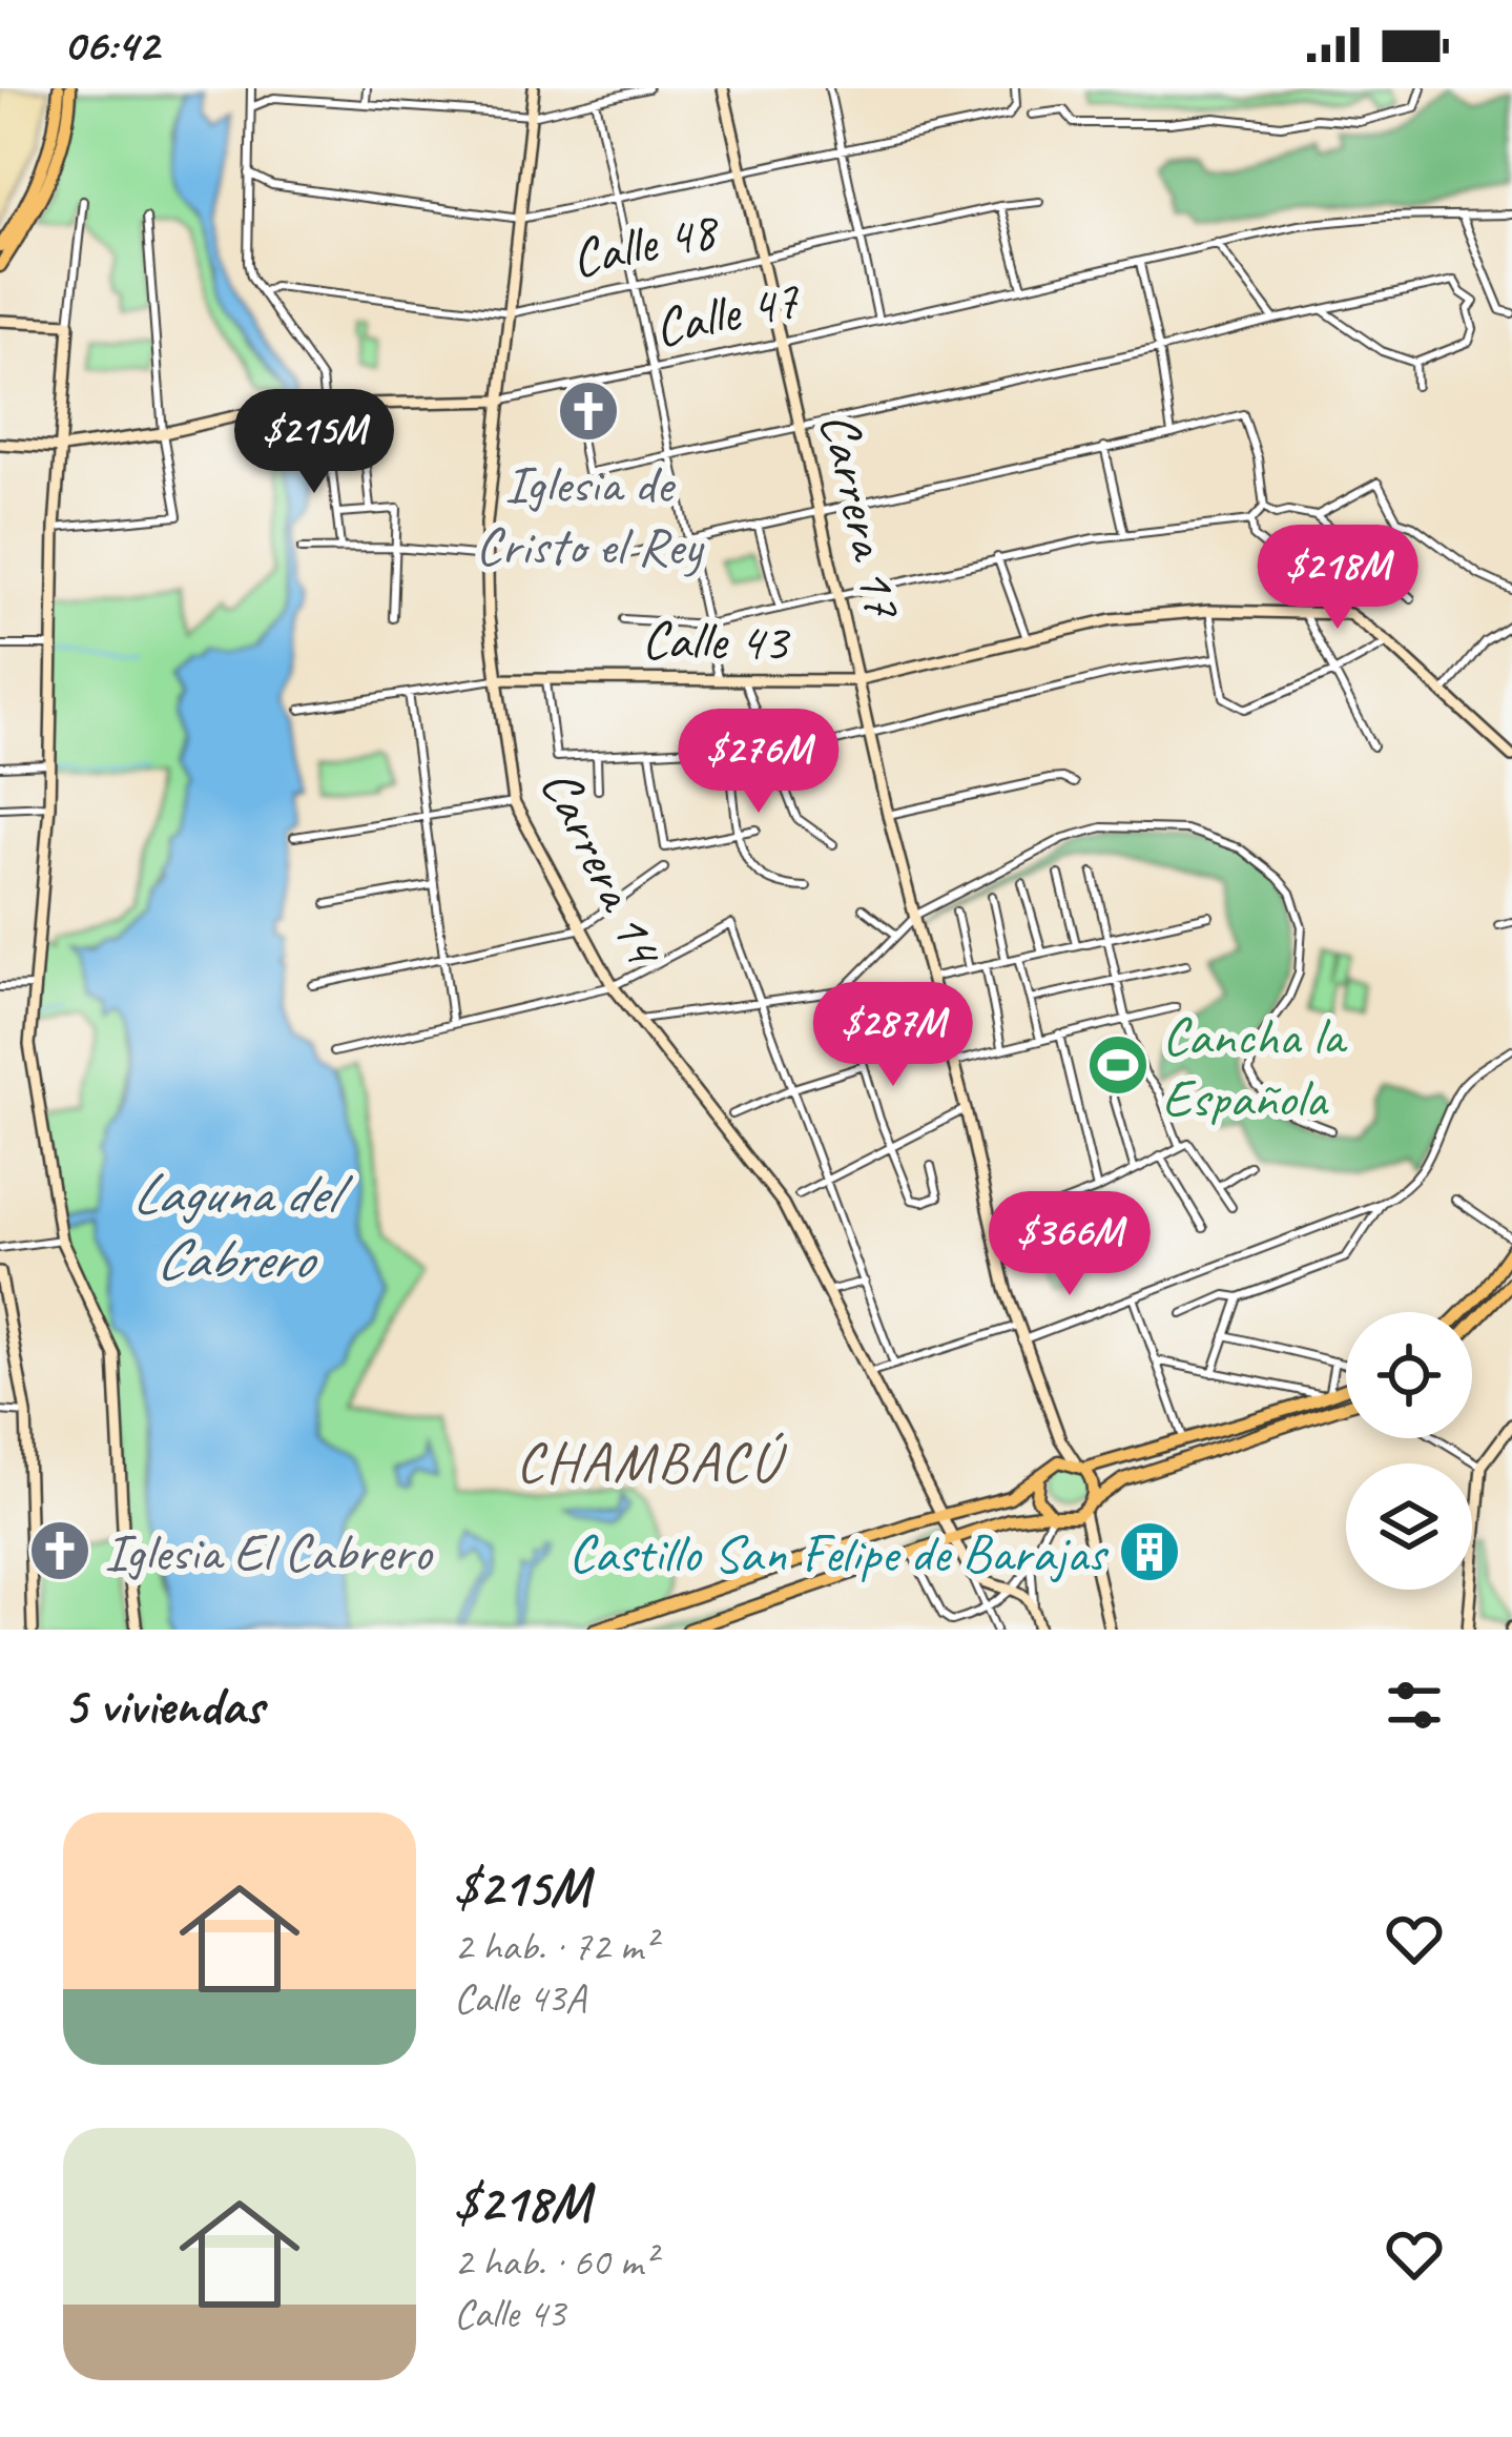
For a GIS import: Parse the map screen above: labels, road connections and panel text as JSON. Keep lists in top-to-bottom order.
{
  "streets": {
    "street": [
      "Calle 48",
      "Calle 47",
      "Carrera 17",
      "Calle 43",
      "Carrera 14"
    ]
  },
  "crossings": [
    ["Calle 48", "Carrera 17"],
    ["Calle 48", "Carrera 14"],
    ["Calle 47", "Carrera 17"],
    ["Calle 47", "Carrera 14"],
    ["Carrera 17", "Calle 43"],
    ["Calle 43", "Carrera 14"]
  ],
  "districts": ["CHAMBACÚ"],
  "water": ["Laguna del Cabrero"],
  "places": {
    "church": ["Iglesia de Cristo el Rey", "Iglesia El Cabrero"],
    "sports": ["Cancha la Española"],
    "building": ["Castillo San Felipe de Barajas"]
  },
  "page": {
    "status": "06:42",
    "price": [
      "$215M",
      "$218M",
      "$276M",
      "$287M",
      "$366M"
    ],
    "heading": "5 viviendas",
    "list": [
      {
        "name": "$215M",
        "note": "2 hab. · 72 m² · Calle 43A"
      },
      {
        "name": "$218M",
        "note": "2 hab. · 60 m² · Calle 43"
      }
    ]
  }
}
